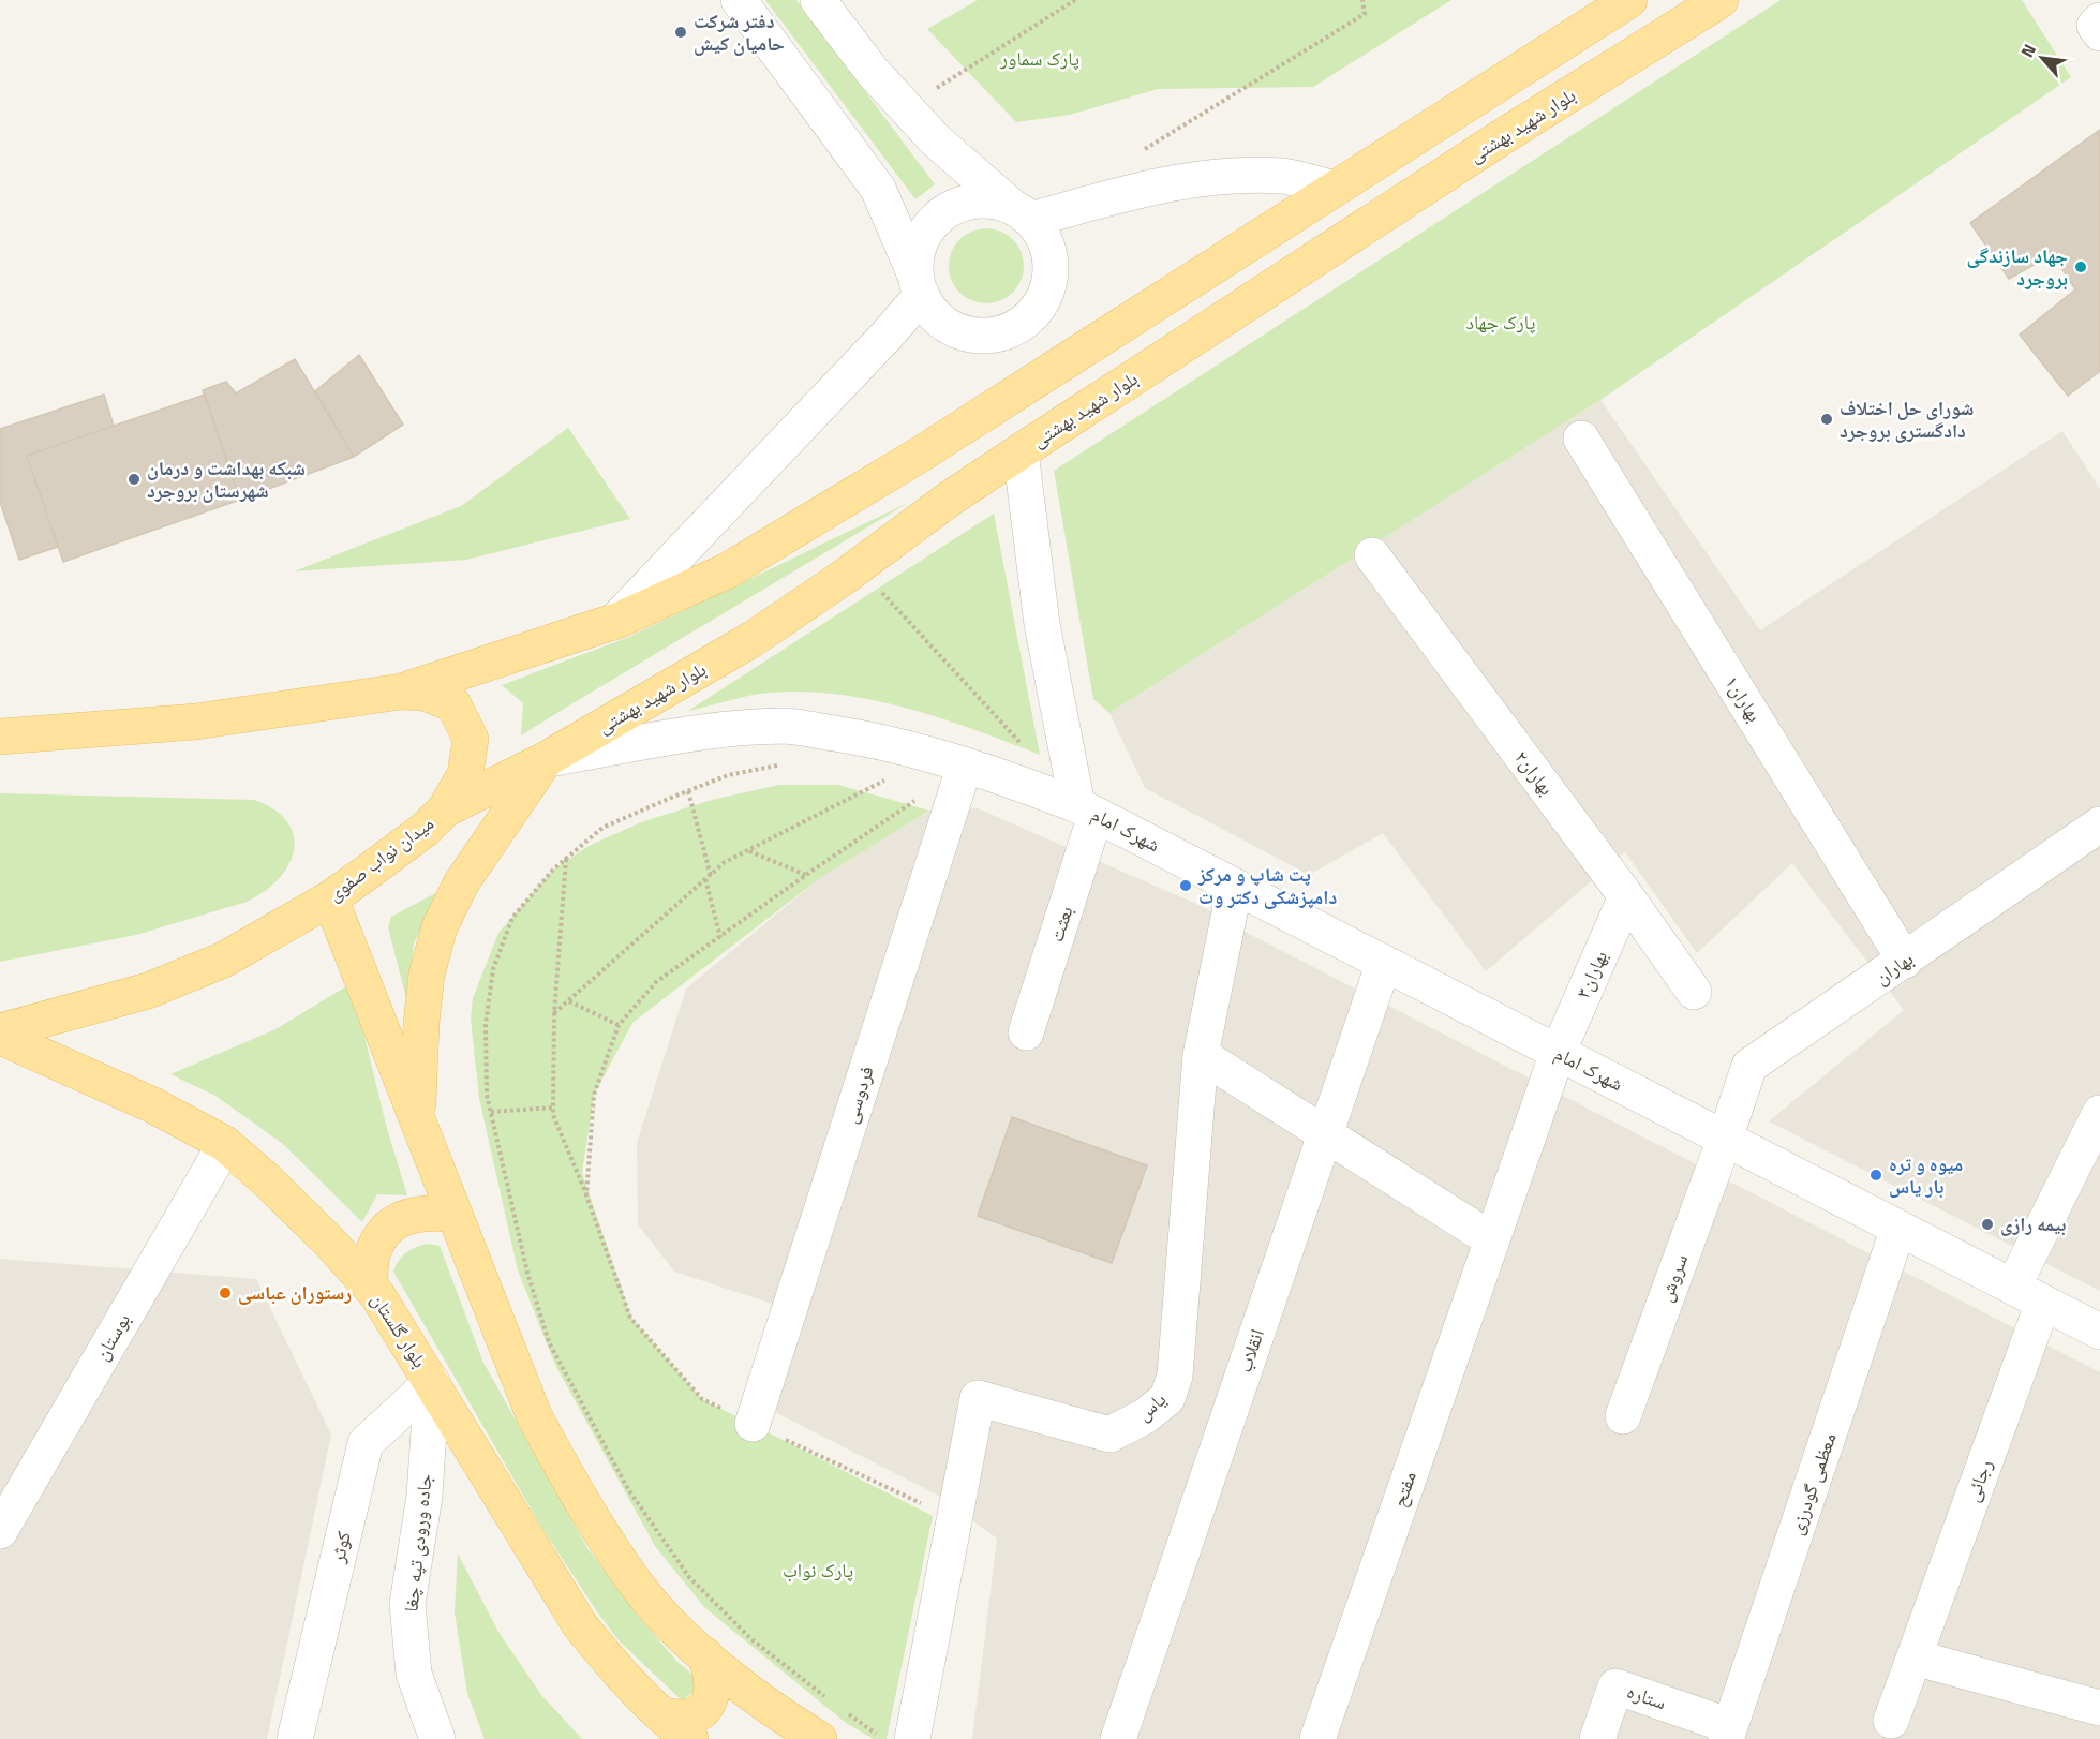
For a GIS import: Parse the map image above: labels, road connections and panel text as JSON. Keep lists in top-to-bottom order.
{
  "streets": {
    "main road": ["بلوار شهید بهشتی", "میدان نواب صفوی", "بلوار گلستان"],
    "street": [
      "بهاران۱",
      "بهاران۲",
      "شهرک امام",
      "بعثت",
      "بهاران",
      "بهاران۳",
      "فردوسی",
      "سروش",
      "بوستان",
      "انقلاب",
      "یاس",
      "رجائی",
      "معظمی گودرزی",
      "مفتح",
      "جاده ورودی تپه چغا",
      "کوثر",
      "ستاره"
    ]
  },
  "crossings": [
    ["بلوار شهید بهشتی", "شهرک امام"],
    ["بلوار شهید بهشتی", "میدان نواب صفوی"],
    ["بهاران۱", "بهاران"],
    ["بهاران۲", "بهاران۳"],
    ["شهرک امام", "بعثت"],
    ["شهرک امام", "بهاران"],
    ["شهرک امام", "بهاران۳"],
    ["شهرک امام", "فردوسی"],
    ["شهرک امام", "سروش"],
    ["شهرک امام", "انقلاب"],
    ["شهرک امام", "یاس"],
    ["شهرک امام", "رجائی"],
    ["شهرک امام", "معظمی گودرزی"],
    ["شهرک امام", "مفتح"],
    ["بهاران", "سروش"],
    ["بهاران۳", "مفتح"],
    ["بلوار گلستان", "بوستان"],
    ["بلوار گلستان", "جاده ورودی تپه چغا"],
    ["بلوار گلستان", "کوثر"],
    ["معظمی گودرزی", "ستاره"],
    ["جاده ورودی تپه چغا", "کوثر"]
  ],
  "parks": ["پارک سماور", "پارک جهاد", "پارک نواب"],
  "places": [
    "دفتر شرکت حامیان کیش",
    "جهاد سازندگی بروجرد",
    "شورای حل اختلاف دادگستری بروجرد",
    "شبکه بهداشت و درمان شهرستان بروجرد",
    "پت شاپ و مرکز دامپزشکی دکتر وت",
    "میوه و تره بار یاس",
    "بیمه رازی",
    "رستوران عباسی"
  ],
  "north": "top left"
}
